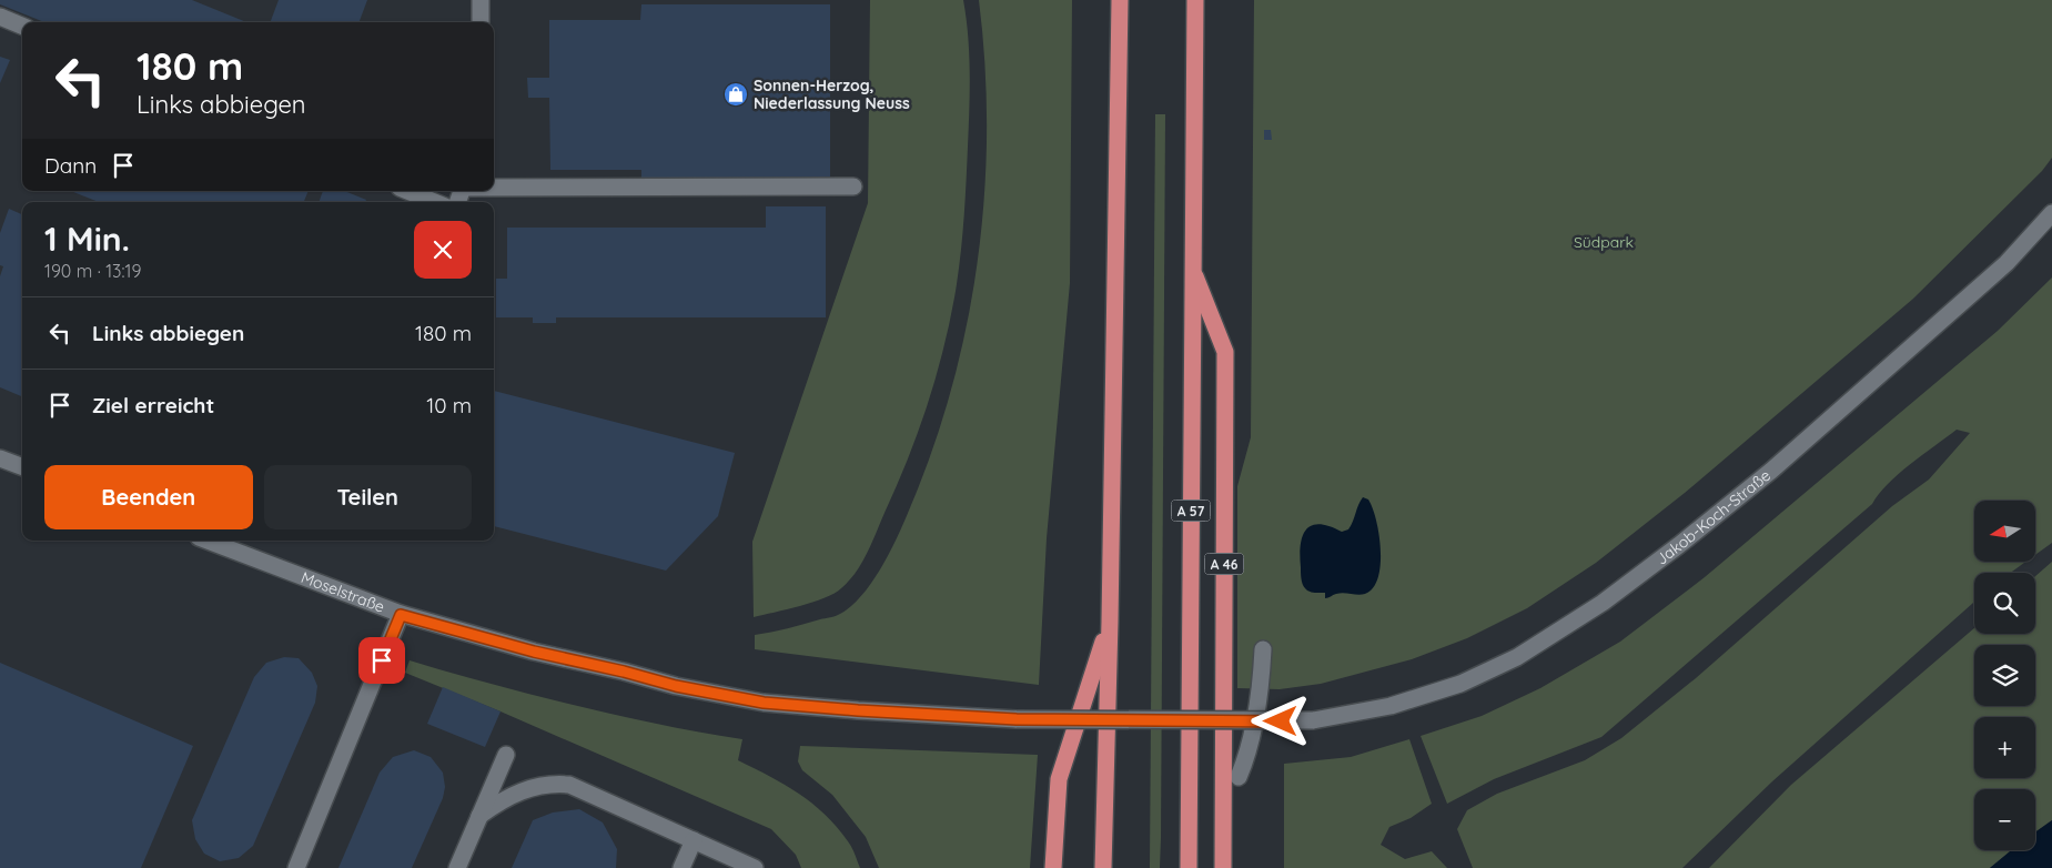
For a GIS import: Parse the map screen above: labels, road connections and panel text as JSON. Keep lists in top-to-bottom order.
{
  "streets": {
    "highway": ["A 57", "A 46"],
    "street": ["Jakob-Koch-Straße", "Moselstraße"]
  },
  "crossings": [
    ["A 57", "A 46"],
    ["Jakob-Koch-Straße", "Moselstraße"]
  ],
  "parks": ["Südpark"],
  "places": {
    "shop": ["Sonnen-Herzog, Niederlassung Neuss"]
  },
  "north": "left",
  "page": {
    "turn": ["180 m", "Links abbiegen"],
    "then": "Dann",
    "heading": ["1 Min.", "190 m · 13:19"],
    "list": [
      {
        "name": "Links abbiegen",
        "value": "180 m"
      },
      {
        "name": "Ziel erreicht",
        "value": "10 m"
      }
    ],
    "buttons": ["Beenden", "Teilen"],
    "map_buttons": ["+", "−"]
  }
}
